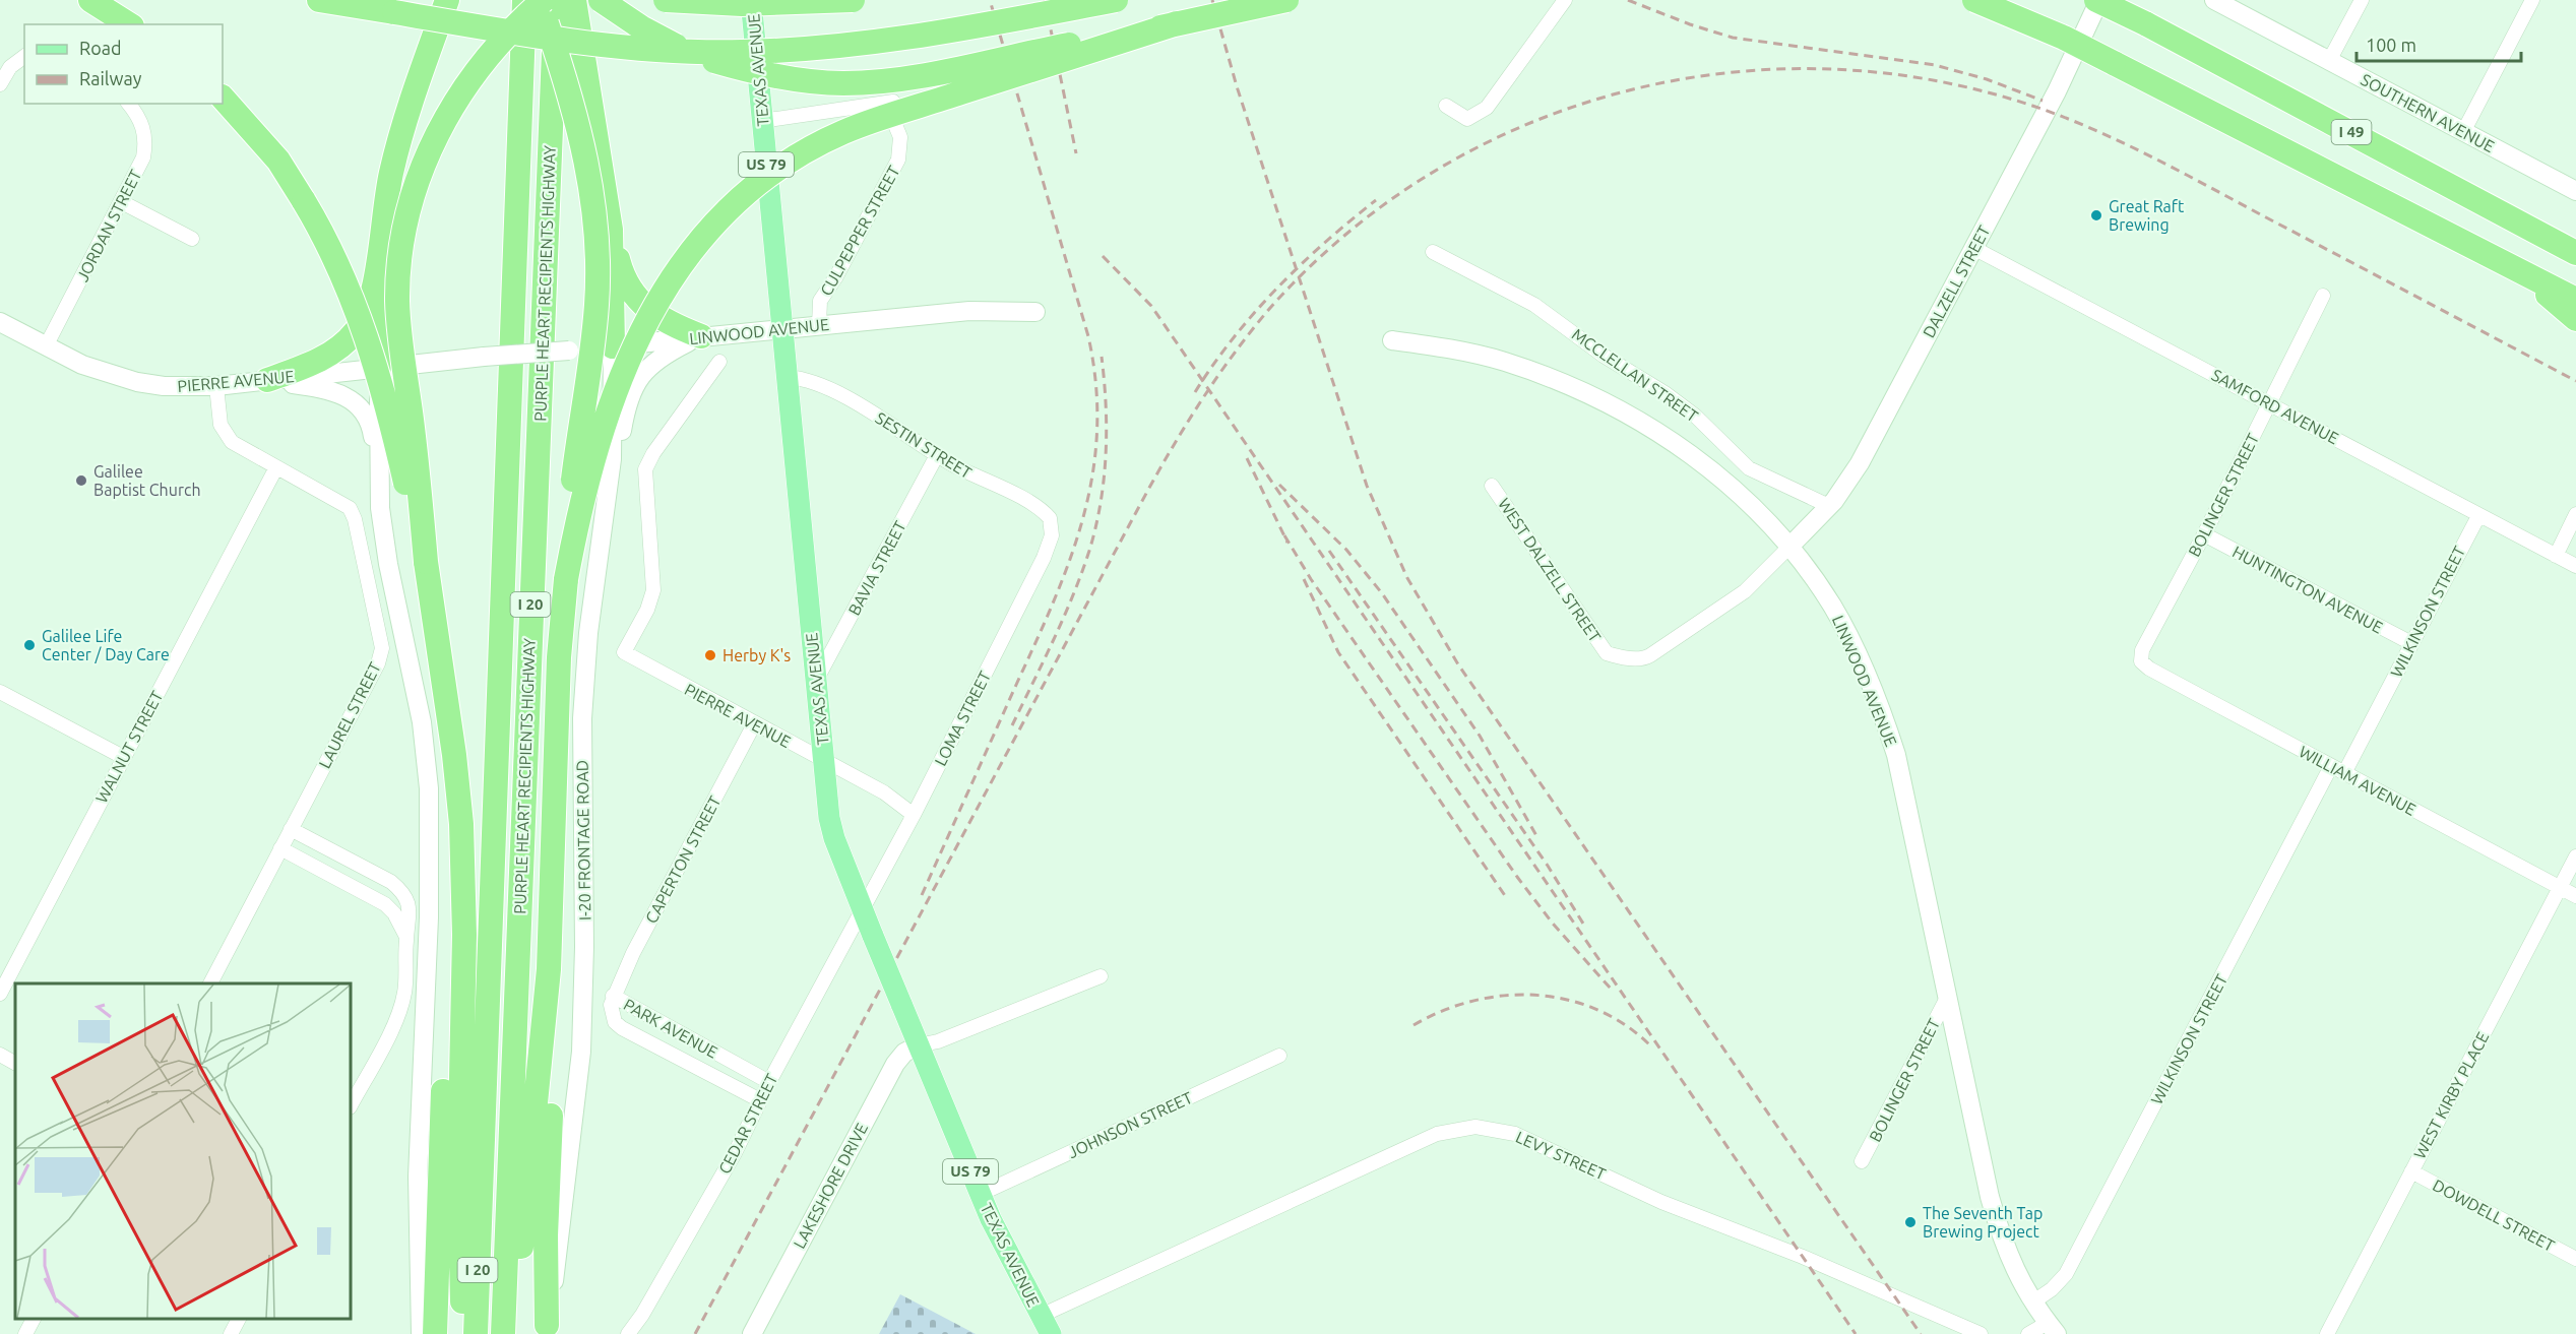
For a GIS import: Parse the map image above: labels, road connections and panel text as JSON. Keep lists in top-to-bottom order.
{
  "streets": {
    "highway": ["I 49", "PURPLE HEART RECIPIENTS HIGHWAY", "I 20"],
    "main road": [
      "TEXAS AVENUE",
      "SOUTHERN AVENUE",
      "US 79",
      "DALZELL STREET",
      "LINWOOD AVENUE",
      "PIERRE AVENUE",
      "I-20 FRONTAGE ROAD",
      "LAKESHORE DRIVE"
    ],
    "street": [
      "JORDAN STREET",
      "CULPEPPER STREET",
      "MCCLELLAN STREET",
      "SAMFORD AVENUE",
      "SESTIN STREET",
      "BOLINGER STREET",
      "BAVIA STREET",
      "WEST DALZELL STREET",
      "HUNTINGTON AVENUE",
      "WILKINSON STREET",
      "LAUREL STREET",
      "LOMA STREET",
      "WALNUT STREET",
      "WILLIAM AVENUE",
      "CAPERTON STREET",
      "PARK AVENUE",
      "WEST KIRBY PLACE",
      "CEDAR STREET",
      "JOHNSON STREET",
      "LEVY STREET",
      "DOWDELL STREET"
    ]
  },
  "crossings": [
    ["TEXAS AVENUE", "LINWOOD AVENUE"],
    ["TEXAS AVENUE", "PIERRE AVENUE"],
    ["TEXAS AVENUE", "SESTIN STREET"],
    ["TEXAS AVENUE", "BAVIA STREET"],
    ["TEXAS AVENUE", "LOMA STREET"],
    ["TEXAS AVENUE", "CEDAR STREET"],
    ["TEXAS AVENUE", "JOHNSON STREET"],
    ["TEXAS AVENUE", "LEVY STREET"],
    ["TEXAS AVENUE", "LAKESHORE DRIVE"],
    ["I 49", "DALZELL STREET"],
    ["JORDAN STREET", "PIERRE AVENUE"],
    ["CULPEPPER STREET", "LINWOOD AVENUE"],
    ["DALZELL STREET", "LINWOOD AVENUE"],
    ["DALZELL STREET", "MCCLELLAN STREET"],
    ["DALZELL STREET", "SAMFORD AVENUE"],
    ["DALZELL STREET", "WEST DALZELL STREET"],
    ["LINWOOD AVENUE", "PIERRE AVENUE"],
    ["LINWOOD AVENUE", "BOLINGER STREET"],
    ["LINWOOD AVENUE", "WEST DALZELL STREET"],
    ["LINWOOD AVENUE", "WILKINSON STREET"],
    ["LINWOOD AVENUE", "I-20 FRONTAGE ROAD"],
    ["PIERRE AVENUE", "LAUREL STREET"],
    ["PIERRE AVENUE", "LOMA STREET"],
    ["PIERRE AVENUE", "CAPERTON STREET"],
    ["SAMFORD AVENUE", "BOLINGER STREET"],
    ["SAMFORD AVENUE", "WILKINSON STREET"],
    ["SESTIN STREET", "BAVIA STREET"],
    ["SESTIN STREET", "LOMA STREET"],
    ["BOLINGER STREET", "HUNTINGTON AVENUE"],
    ["BOLINGER STREET", "WILLIAM AVENUE"],
    ["HUNTINGTON AVENUE", "WILKINSON STREET"],
    ["WILKINSON STREET", "WILLIAM AVENUE"],
    ["LAUREL STREET", "WALNUT STREET"],
    ["LOMA STREET", "CEDAR STREET"],
    ["WILLIAM AVENUE", "WEST KIRBY PLACE"],
    ["CAPERTON STREET", "PARK AVENUE"],
    ["PARK AVENUE", "CEDAR STREET"],
    ["WEST KIRBY PLACE", "DOWDELL STREET"]
  ],
  "places": [
    "Great Raft Brewing",
    "Galilee Baptist Church",
    "Galilee Life Center / Day Care",
    "Herby K's",
    "The Seventh Tap Brewing Project"
  ],
  "legend": ["Road", "Railway"],
  "scale_bar": "100 m"
}
